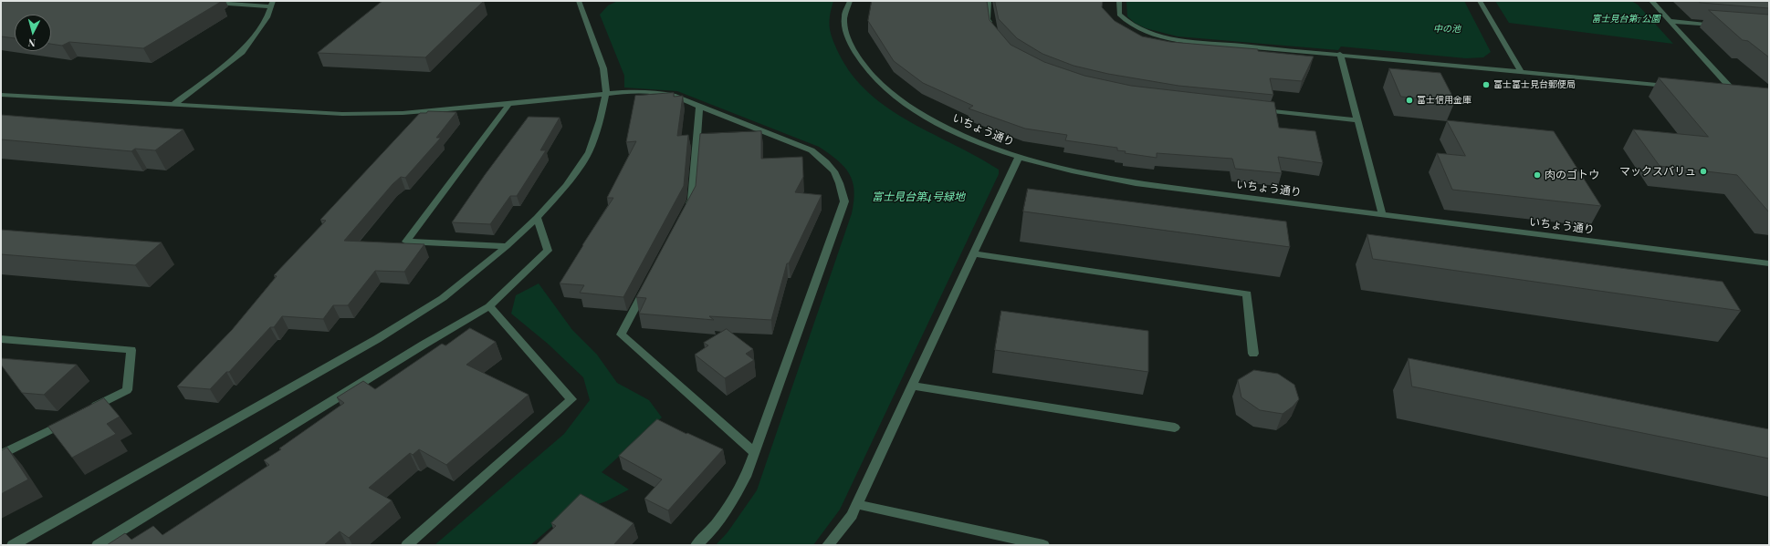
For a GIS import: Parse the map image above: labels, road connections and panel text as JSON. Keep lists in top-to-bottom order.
{
  "streets": {
    "street": ["いちょう通り"]
  },
  "parks": ["富士見台第7公園", "中の池", "富士見台第4号緑地"],
  "places": [
    "富士富士見台郵便局",
    "富士信用金庫",
    "マックスバリュ",
    "肉のゴトウ"
  ],
  "north": "bottom"
}
